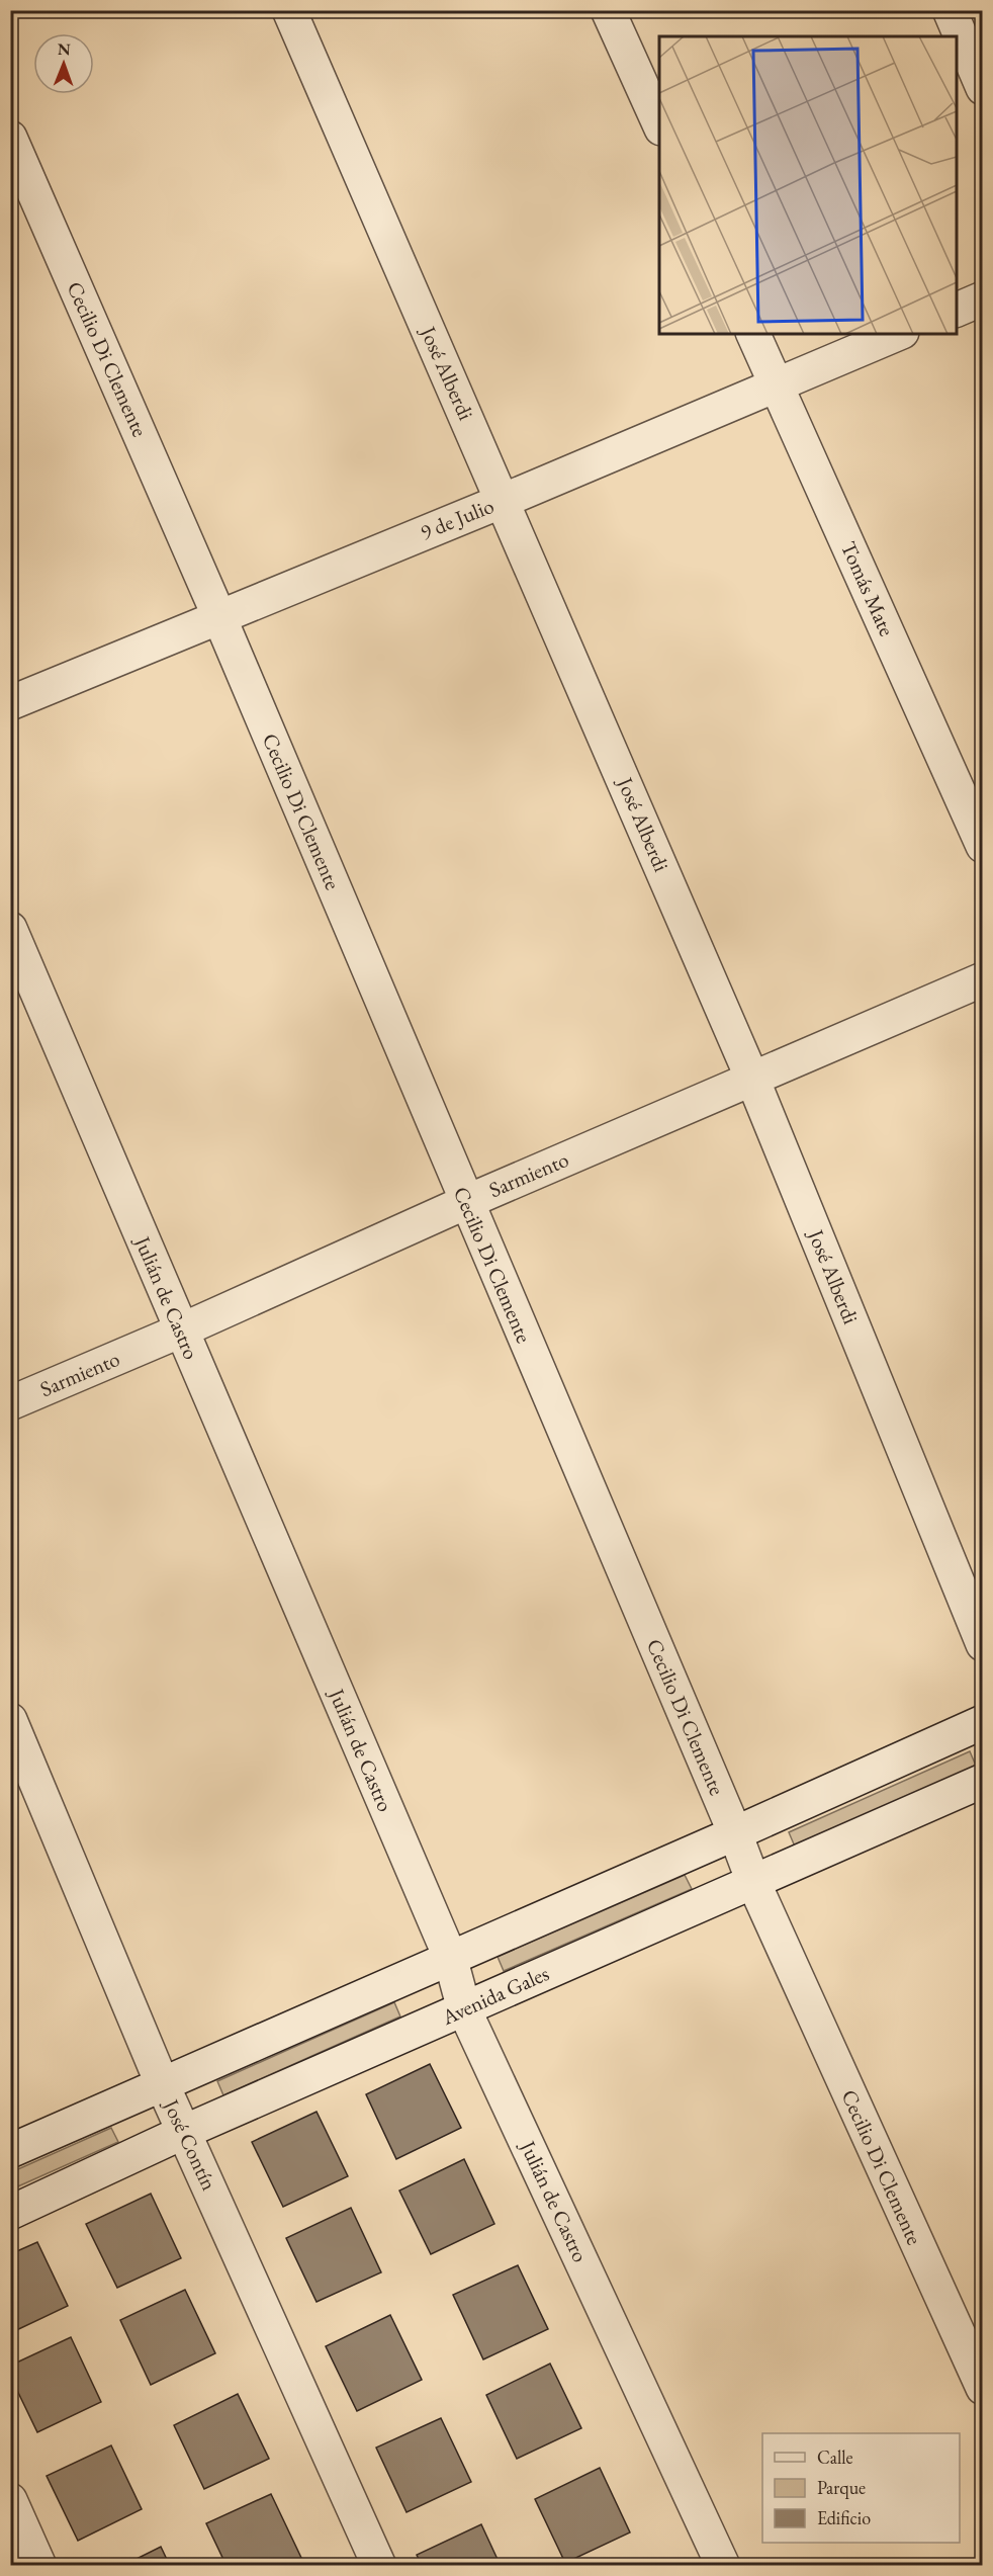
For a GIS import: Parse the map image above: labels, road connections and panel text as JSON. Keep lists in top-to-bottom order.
{
  "streets": {
    "street": [
      "Cecilio Di Clemente",
      "José Alberdi",
      "9 de Julio",
      "Tomás Mate",
      "Sarmiento",
      "Julián de Castro",
      "Avenida Gales",
      "José Contín"
    ]
  },
  "crossings": [
    ["Cecilio Di Clemente", "9 de Julio"],
    ["Cecilio Di Clemente", "Sarmiento"],
    ["Cecilio Di Clemente", "Avenida Gales"],
    ["José Alberdi", "9 de Julio"],
    ["José Alberdi", "Sarmiento"],
    ["9 de Julio", "Tomás Mate"],
    ["Sarmiento", "Julián de Castro"],
    ["Julián de Castro", "Avenida Gales"],
    ["Avenida Gales", "José Contín"]
  ],
  "legend": ["Calle", "Parque", "Edificio"],
  "north": "top"
}
